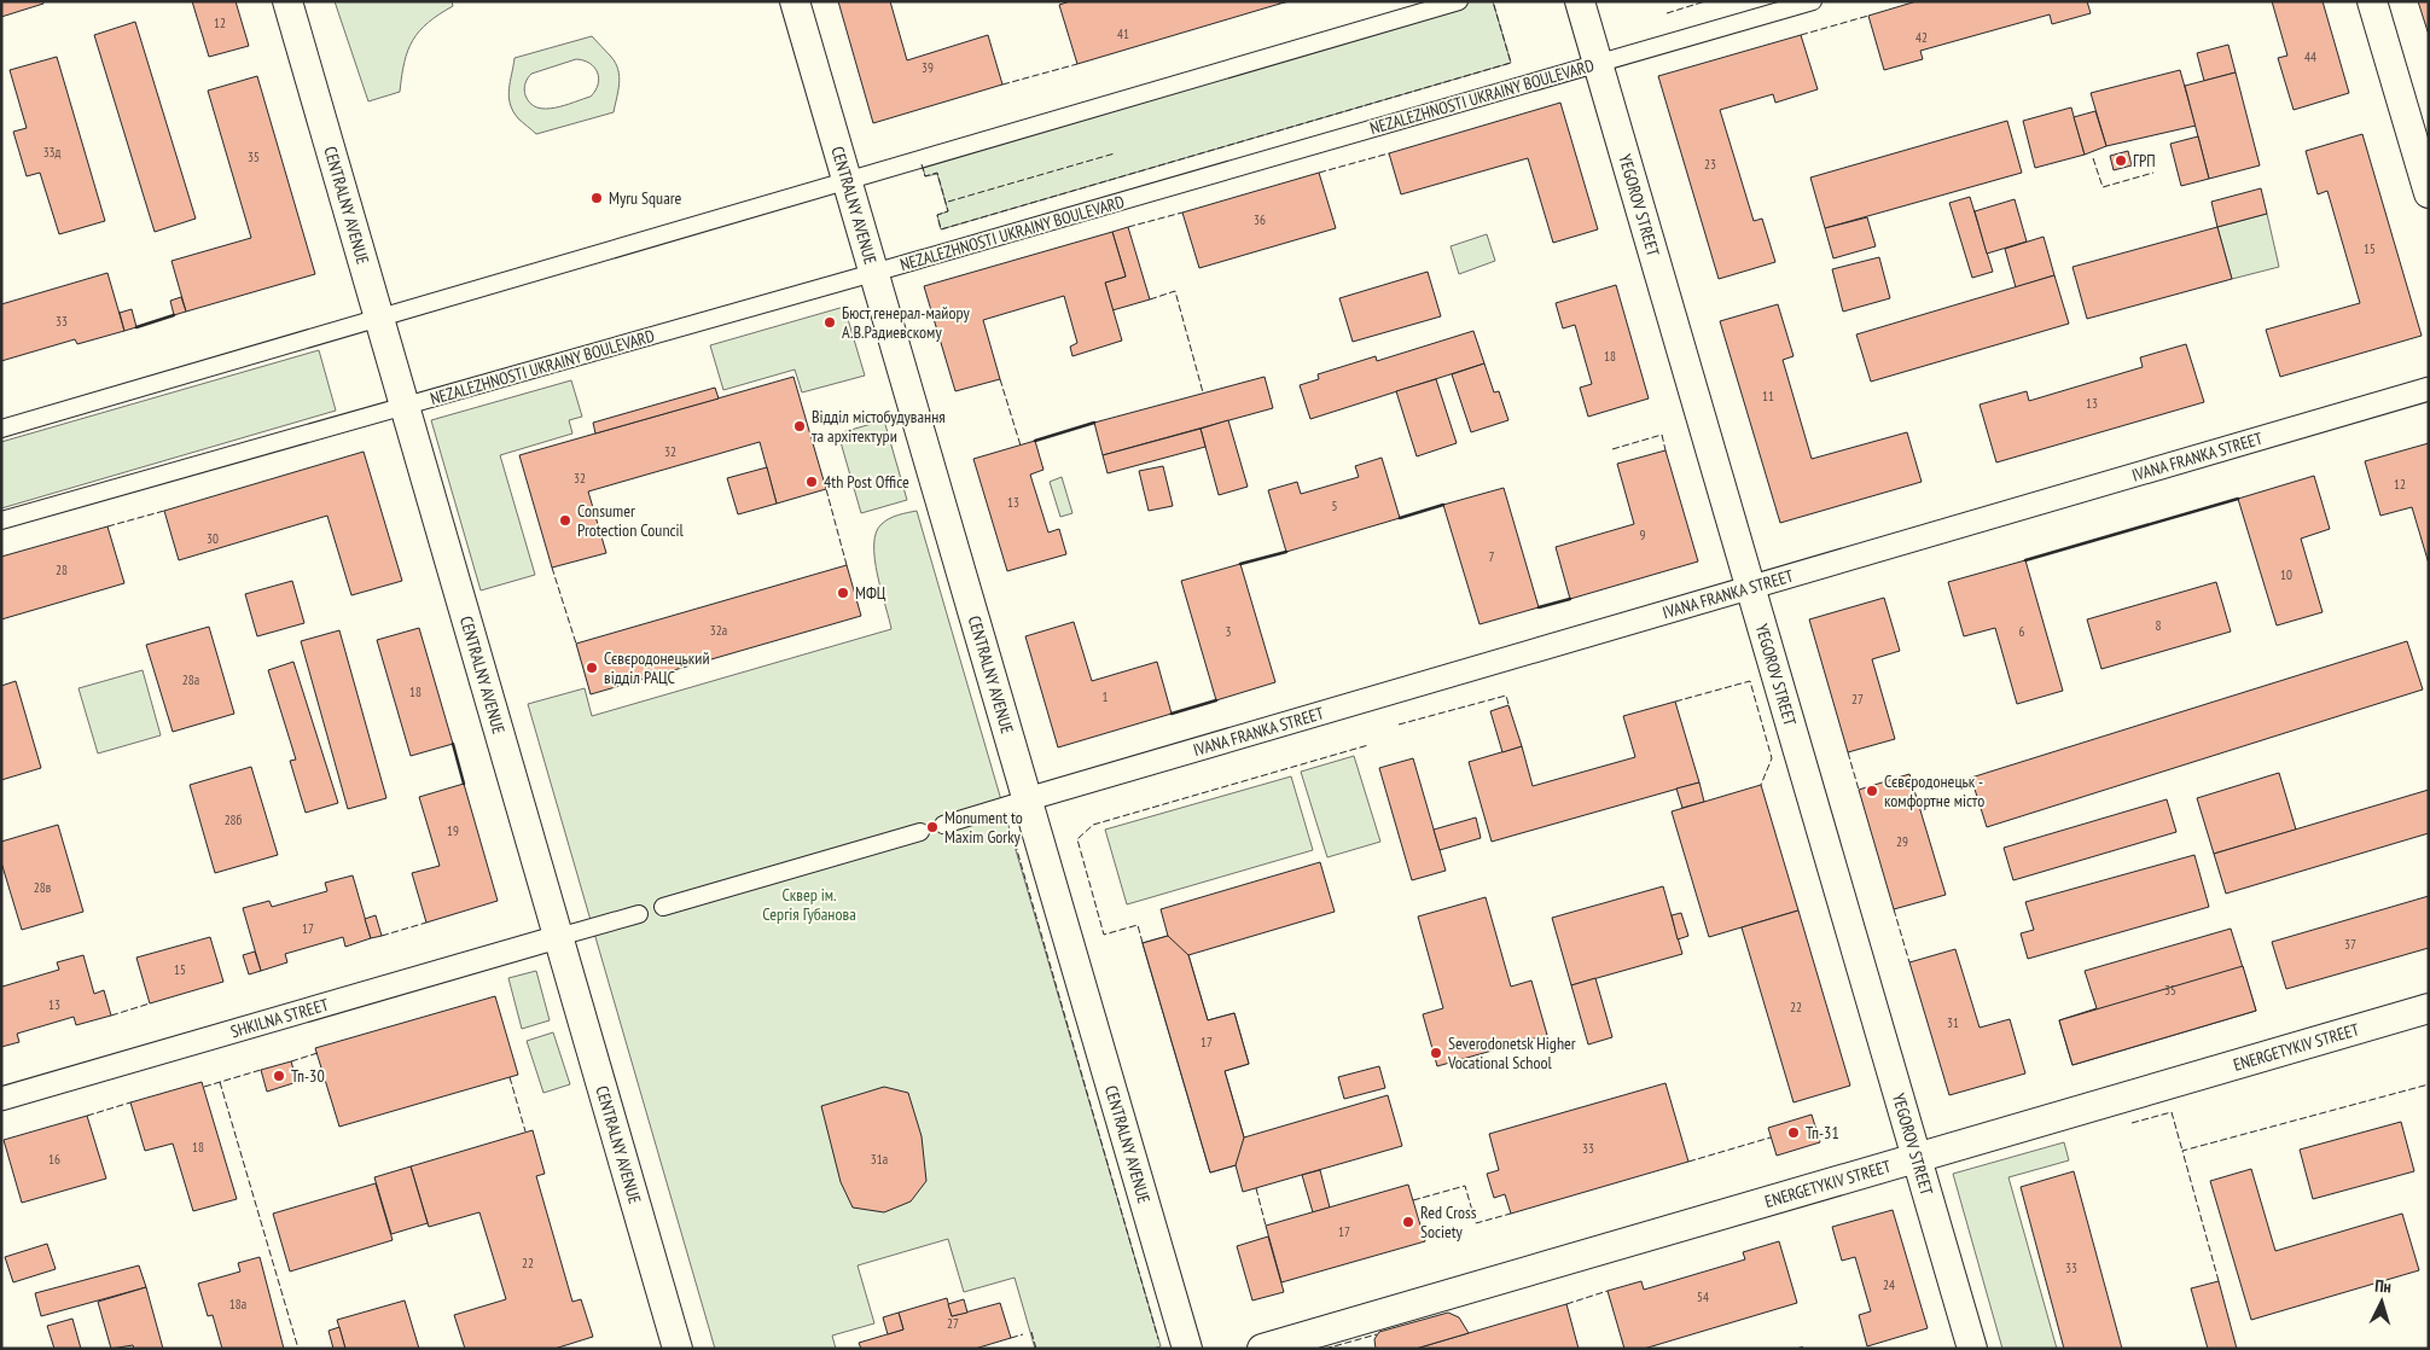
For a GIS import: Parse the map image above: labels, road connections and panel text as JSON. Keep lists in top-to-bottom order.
{
  "streets": {
    "street": [
      "NEZALEZHNOSTI UKRAINY BOULEVARD",
      "CENTRALNY AVENUE",
      "YEGOROV STREET",
      "IVANA FRANKA STREET",
      "SHKILNA STREET",
      "ENERGETYKIV STREET"
    ]
  },
  "crossings": [
    ["NEZALEZHNOSTI UKRAINY BOULEVARD", "CENTRALNY AVENUE"],
    ["NEZALEZHNOSTI UKRAINY BOULEVARD", "YEGOROV STREET"],
    ["CENTRALNY AVENUE", "IVANA FRANKA STREET"],
    ["CENTRALNY AVENUE", "SHKILNA STREET"],
    ["YEGOROV STREET", "IVANA FRANKA STREET"],
    ["YEGOROV STREET", "ENERGETYKIV STREET"]
  ],
  "parks": ["Сквер ім. Сергія Губанова"],
  "places": [
    "ГРП",
    "Myru Square",
    "Бюст генерал-майору А.В.Радиевскому",
    "Відділ містобудування та архітектури",
    "4th Post Office",
    "Consumer Protection Council",
    "МФЦ",
    "Сєвєродонецький відділ РАЦС",
    "Сєвєродонецьк - комфортне місто",
    "Monument to Maxim Gorky",
    "Severodonetsk Higher Vocational School",
    "Тп-30",
    "Тп-31",
    "Red Cross Society"
  ],
  "house_numbers": [
    "12",
    "41",
    "42",
    "44",
    "39",
    "33д",
    "35",
    "23",
    "36",
    "15",
    "33",
    "18",
    "11",
    "13",
    "32",
    "32",
    "12",
    "13",
    "5",
    "9",
    "30",
    "7",
    "28",
    "10",
    "8",
    "32а",
    "3",
    "6",
    "28а",
    "18",
    "1",
    "27",
    "28б",
    "19",
    "29",
    "28в",
    "17",
    "37",
    "15",
    "35",
    "13",
    "22",
    "31",
    "17",
    "18",
    "33",
    "16",
    "31а",
    "17",
    "22",
    "33",
    "24",
    "54",
    "18а",
    "27"
  ],
  "north": "top"
}
